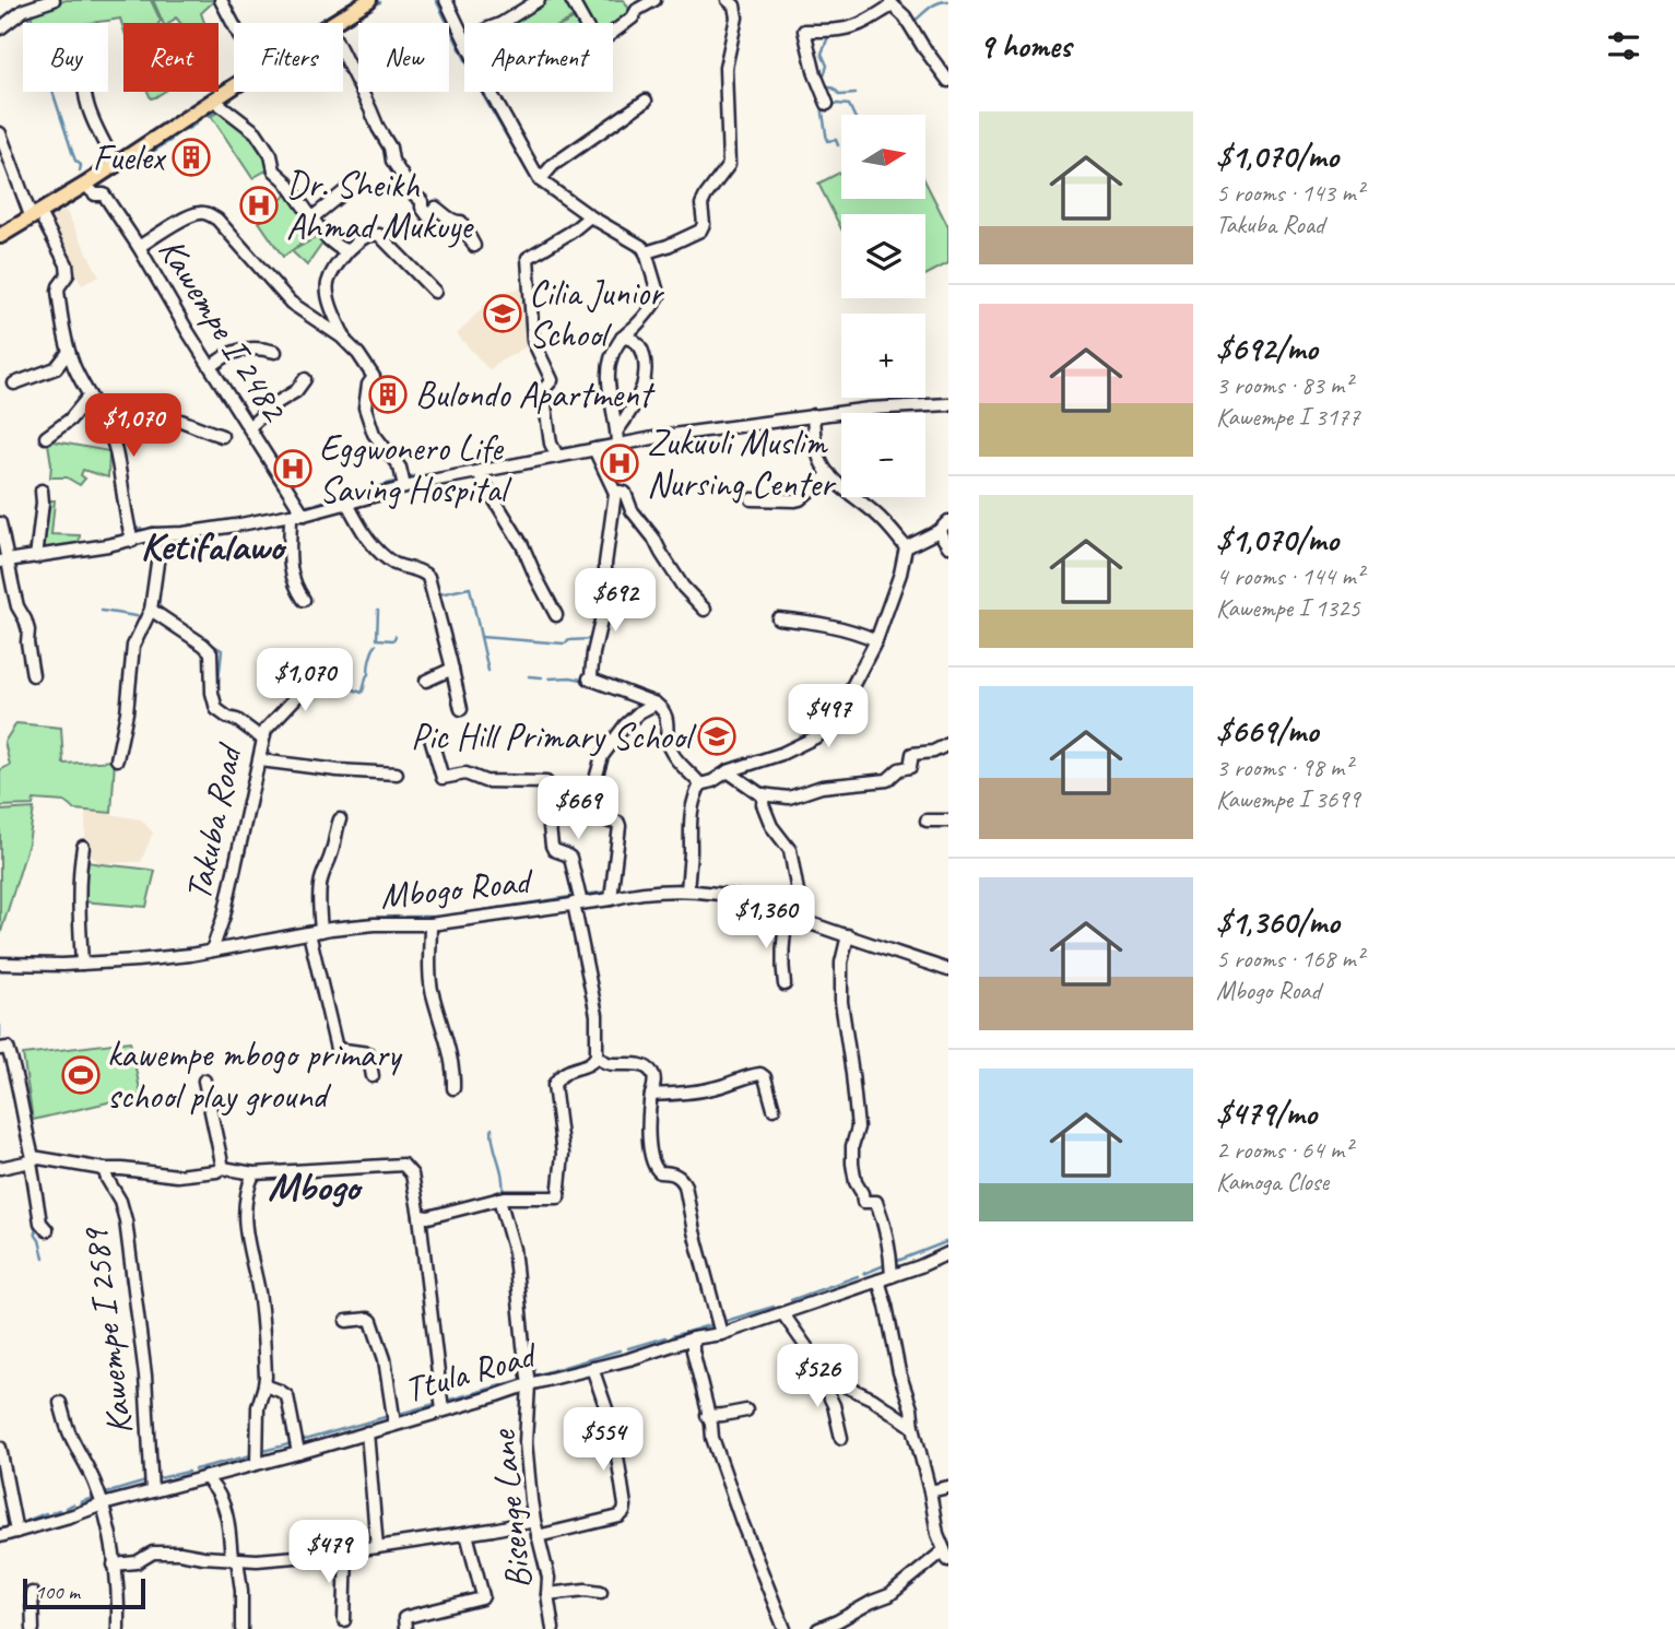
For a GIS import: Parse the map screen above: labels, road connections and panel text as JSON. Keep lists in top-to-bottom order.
{
  "streets": {
    "street": [
      "Kawempe I 2482",
      "Takuba Road",
      "Mbogo Road",
      "Kawempe I 2589",
      "Ttula Road",
      "Bisenge Lane"
    ]
  },
  "crossings": [
    ["Takuba Road", "Mbogo Road"],
    ["Kawempe I 2589", "Ttula Road"],
    ["Ttula Road", "Bisenge Lane"]
  ],
  "districts": ["Ketifalawo", "Mbogo"],
  "places": {
    "building": ["Fuelex", "Bulondo Apartment"],
    "hospital": ["Dr. Sheikh Ahmad Mukuye", "Zukuuli Muslim Nursing Center", "Eggwonero Life Saving Hospital"],
    "school or university": ["Cilia Junior School", "Pic Hill Primary School"],
    "sports": ["kawempe mbogo primary school play ground"]
  },
  "scale_bar": "100 m",
  "north": "right",
  "page": {
    "heading": "9 homes",
    "chip": [
      "Buy",
      "Rent",
      "Filters",
      "New",
      "Apartment"
    ],
    "list": [
      {
        "name": "$1,070/mo",
        "note": "5 rooms · 143 m² · Takuba Road"
      },
      {
        "name": "$692/mo",
        "note": "3 rooms · 83 m² · Kawempe I 3177"
      },
      {
        "name": "$1,070/mo",
        "note": "4 rooms · 144 m² · Kawempe I 1325"
      },
      {
        "name": "$669/mo",
        "note": "3 rooms · 98 m² · Kawempe I 3699"
      },
      {
        "name": "$1,360/mo",
        "note": "5 rooms · 168 m² · Mbogo Road"
      },
      {
        "name": "$479/mo",
        "note": "2 rooms · 64 m² · Kamoga Close"
      }
    ],
    "map_buttons": ["+", "−"],
    "price": [
      "$1,070",
      "$692",
      "$1,070",
      "$497",
      "$669",
      "$1,360",
      "$526",
      "$554",
      "$479"
    ],
    "scale": "100 m"
  }
}
